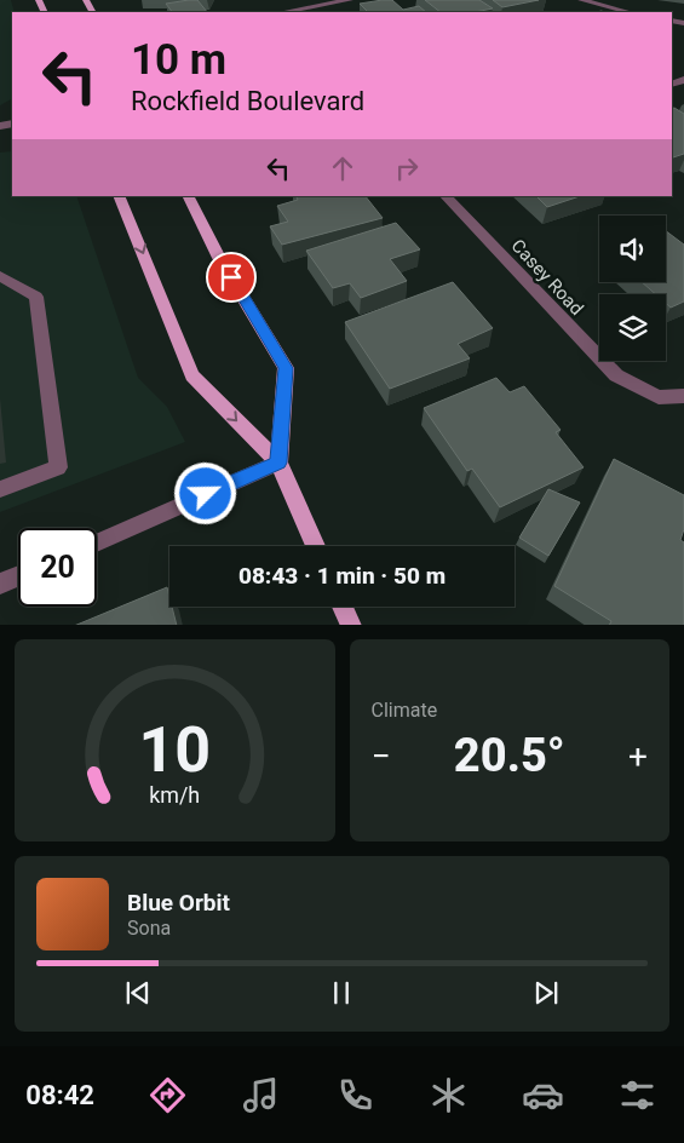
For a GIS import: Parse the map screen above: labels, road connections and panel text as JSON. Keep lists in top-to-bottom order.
{
  "streets": {
    "street": ["Casey Road"]
  },
  "page": {
    "turn": ["10 m", "Rockfield Boulevard"],
    "limit": "20",
    "trip": "08:43 · 1 min · 50 m",
    "tile": "Climate",
    "heat": ["−", "20.5°", "+"],
    "song": ["Blue Orbit", "Sona"],
    "tabs": "08:42",
    "gauge": ["10", "km/h"]
  }
}
